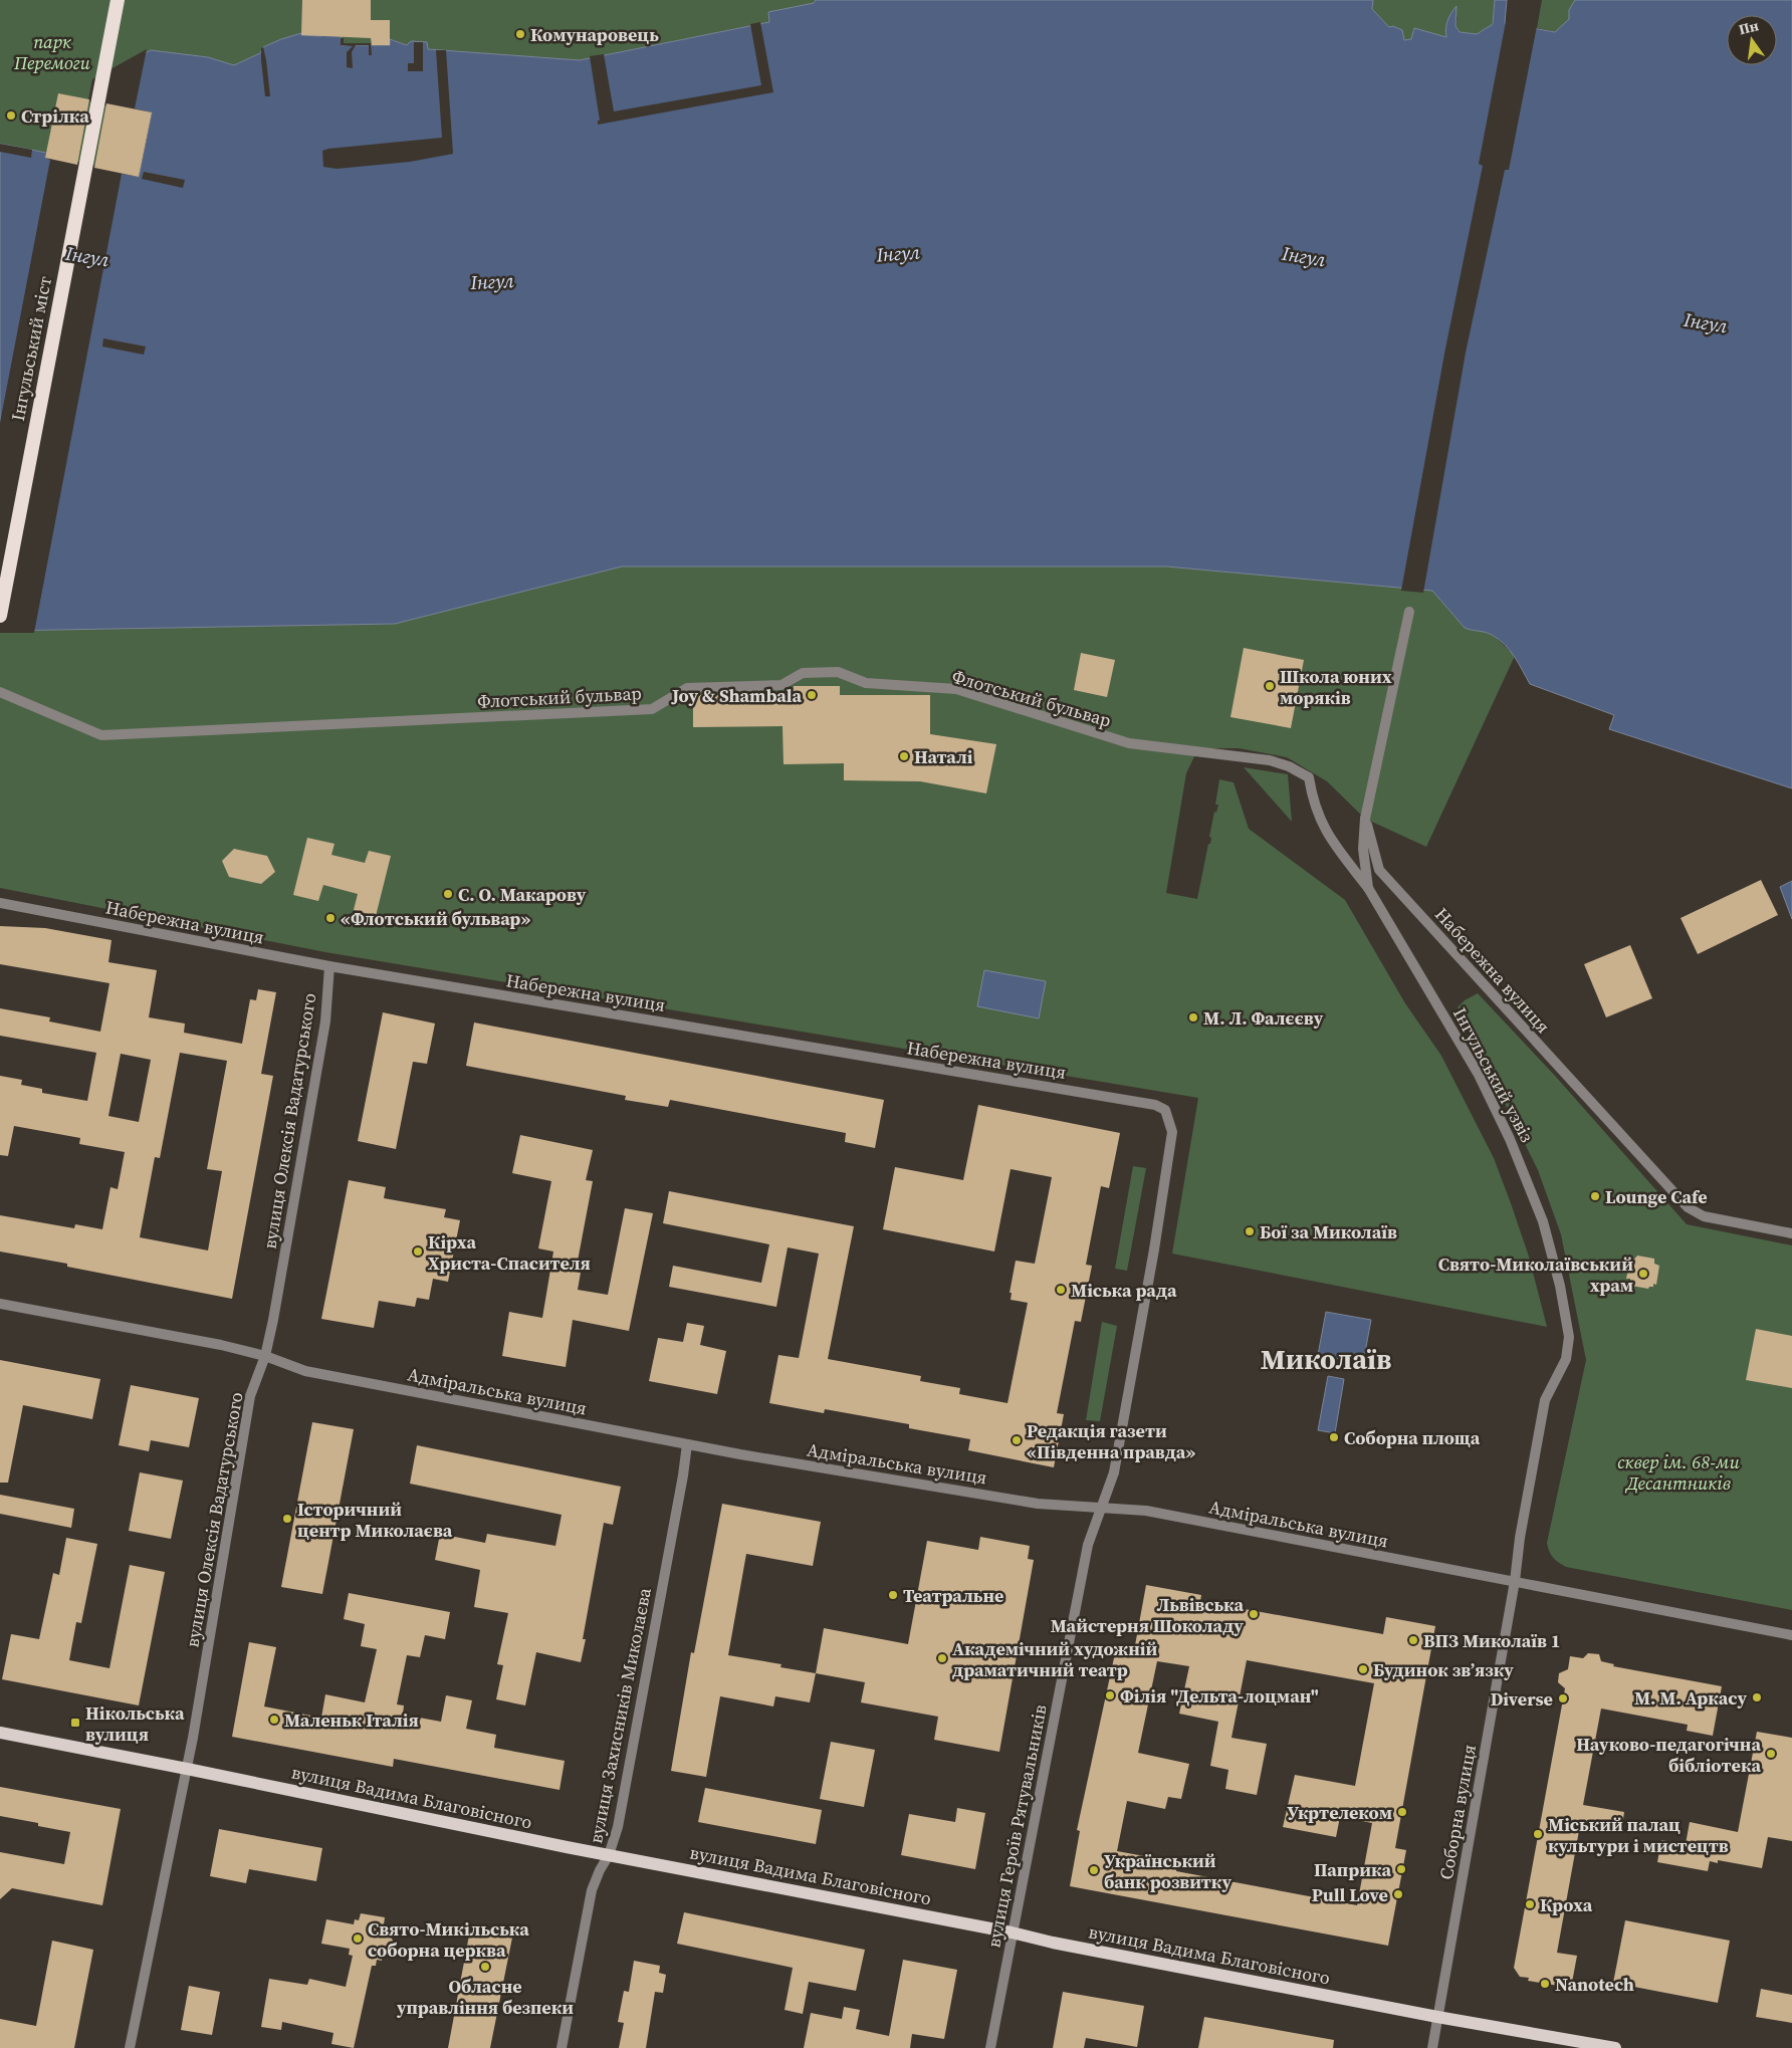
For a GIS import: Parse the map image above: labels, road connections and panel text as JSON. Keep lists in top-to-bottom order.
{
  "streets": {
    "highway": ["Інгульський міст"],
    "main road": ["вулиця Вадима Благовісного"],
    "street": [
      "Флотський бульвар",
      "Набережна вулиця",
      "Інгульський узвіз",
      "вулиця Олексія Вадатурського",
      "Адміральська вулиця",
      "вулиця Захисників Миколаєва",
      "Соборна вулиця",
      "вулиця Героїв Рятувальників"
    ]
  },
  "crossings": [
    ["Флотський бульвар", "Інгульський узвіз"],
    ["Набережна вулиця", "Інгульський узвіз"],
    ["Набережна вулиця", "вулиця Олексія Вадатурського"],
    ["Набережна вулиця", "вулиця Героїв Рятувальників"],
    ["Інгульський узвіз", "Адміральська вулиця"],
    ["Інгульський узвіз", "Соборна вулиця"],
    ["вулиця Олексія Вадатурського", "Адміральська вулиця"],
    ["вулиця Олексія Вадатурського", "вулиця Вадима Благовісного"],
    ["Адміральська вулиця", "вулиця Захисників Миколаєва"],
    ["Адміральська вулиця", "Соборна вулиця"],
    ["Адміральська вулиця", "вулиця Героїв Рятувальників"],
    ["вулиця Захисників Миколаєва", "вулиця Вадима Благовісного"],
    ["вулиця Вадима Благовісного", "Соборна вулиця"],
    ["вулиця Вадима Благовісного", "вулиця Героїв Рятувальників"]
  ],
  "districts": ["Миколаїв"],
  "water": ["Інгул"],
  "parks": ["парк Перемоги", "сквер ім. 68-ми Десантників"],
  "places": {
    "other": [
      "Комунаровець",
      "Стрілка",
      "Школа юних моряків",
      "Joy & Shambala",
      "Наталі",
      "С. О. Макарову",
      "«Флотський бульвар»",
      "М. Л. Фалєєву",
      "Lounge Cafe",
      "Бої за Миколаїв",
      "Кірха Христа-Спасителя",
      "Свято-Миколаївський храм",
      "Міська рада",
      "Соборна площа",
      "Редакція газети «Південна правда»",
      "Історичний центр Миколаєва",
      "Театральне",
      "Львівська Майстерня Шоколаду",
      "ВПЗ Миколаїв 1",
      "Академічний художній драматичний театр",
      "Будинок зв’язку",
      "Філія \"Дельта-лоцман\"",
      "М. М. Аркасу",
      "Diverse",
      "Маленьк Італія",
      "Науково-педагогічна бібліотека",
      "Укртелеком",
      "Міський палац культури і мистецтв",
      "Паприка",
      "Український банк розвитку",
      "Pull Love",
      "Кроха",
      "Свято-Микільська соборна церква",
      "Обласне управління безпеки",
      "Nanotech"
    ],
    "transit": ["Нікольська вулиця"]
  },
  "north": "top"
}
